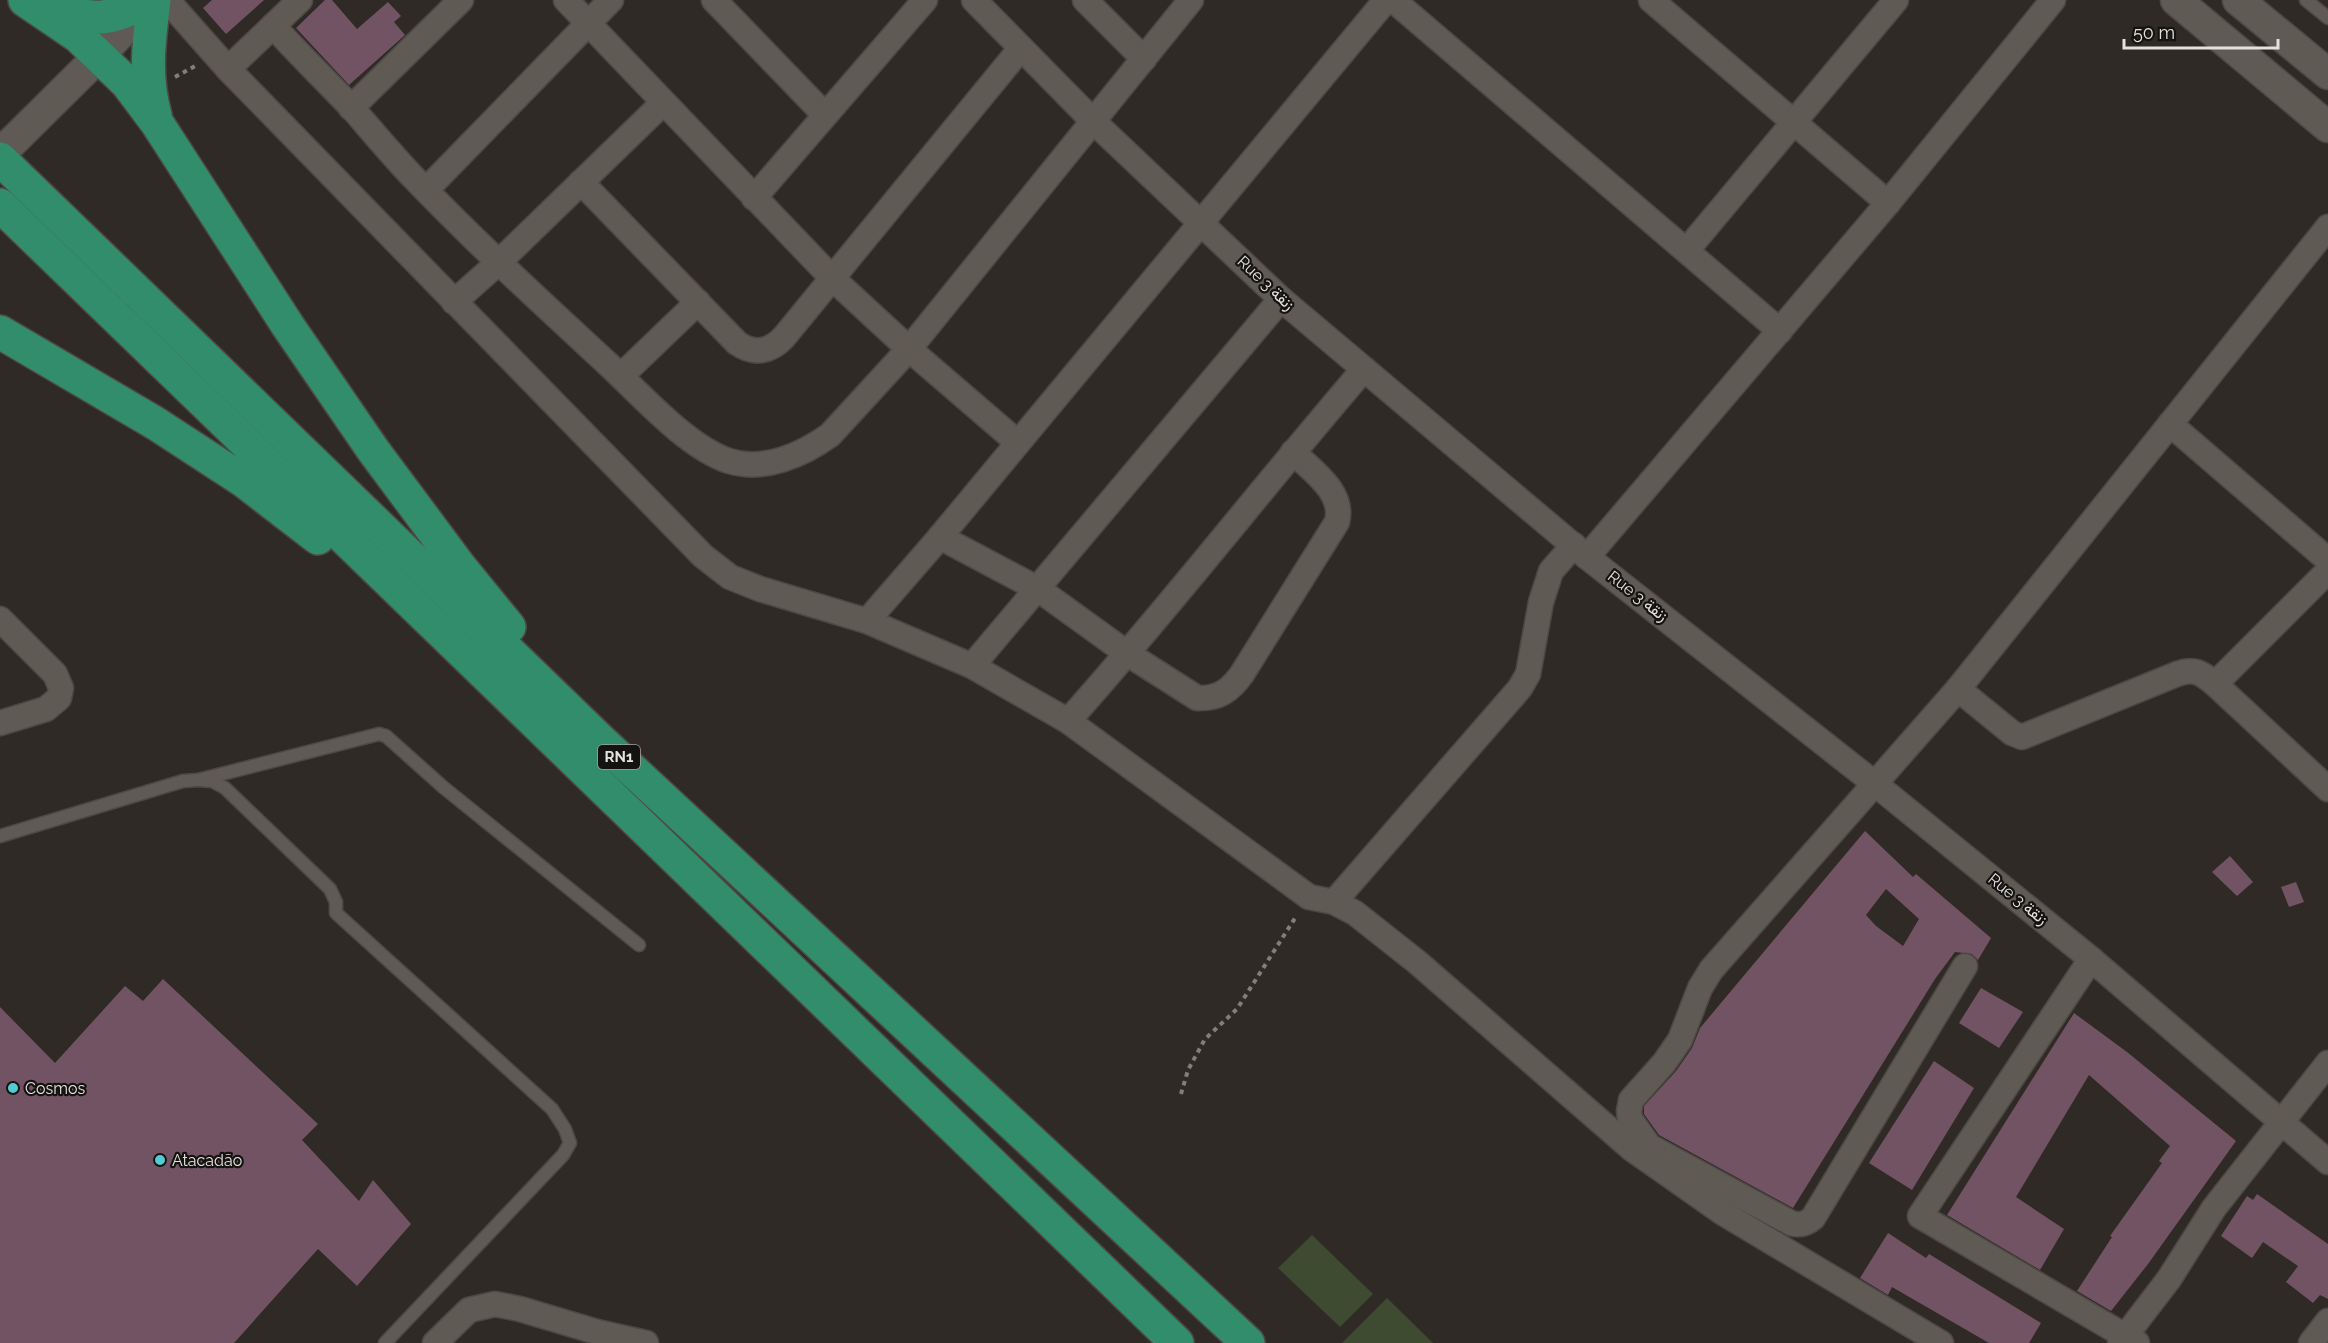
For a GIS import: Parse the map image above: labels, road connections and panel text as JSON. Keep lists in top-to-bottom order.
{
  "streets": {
    "highway": ["RN1"],
    "street": ["Rue 3 زنقة"]
  },
  "places": ["Cosmos", "Atacadão"],
  "scale_bar": "50 m"
}
